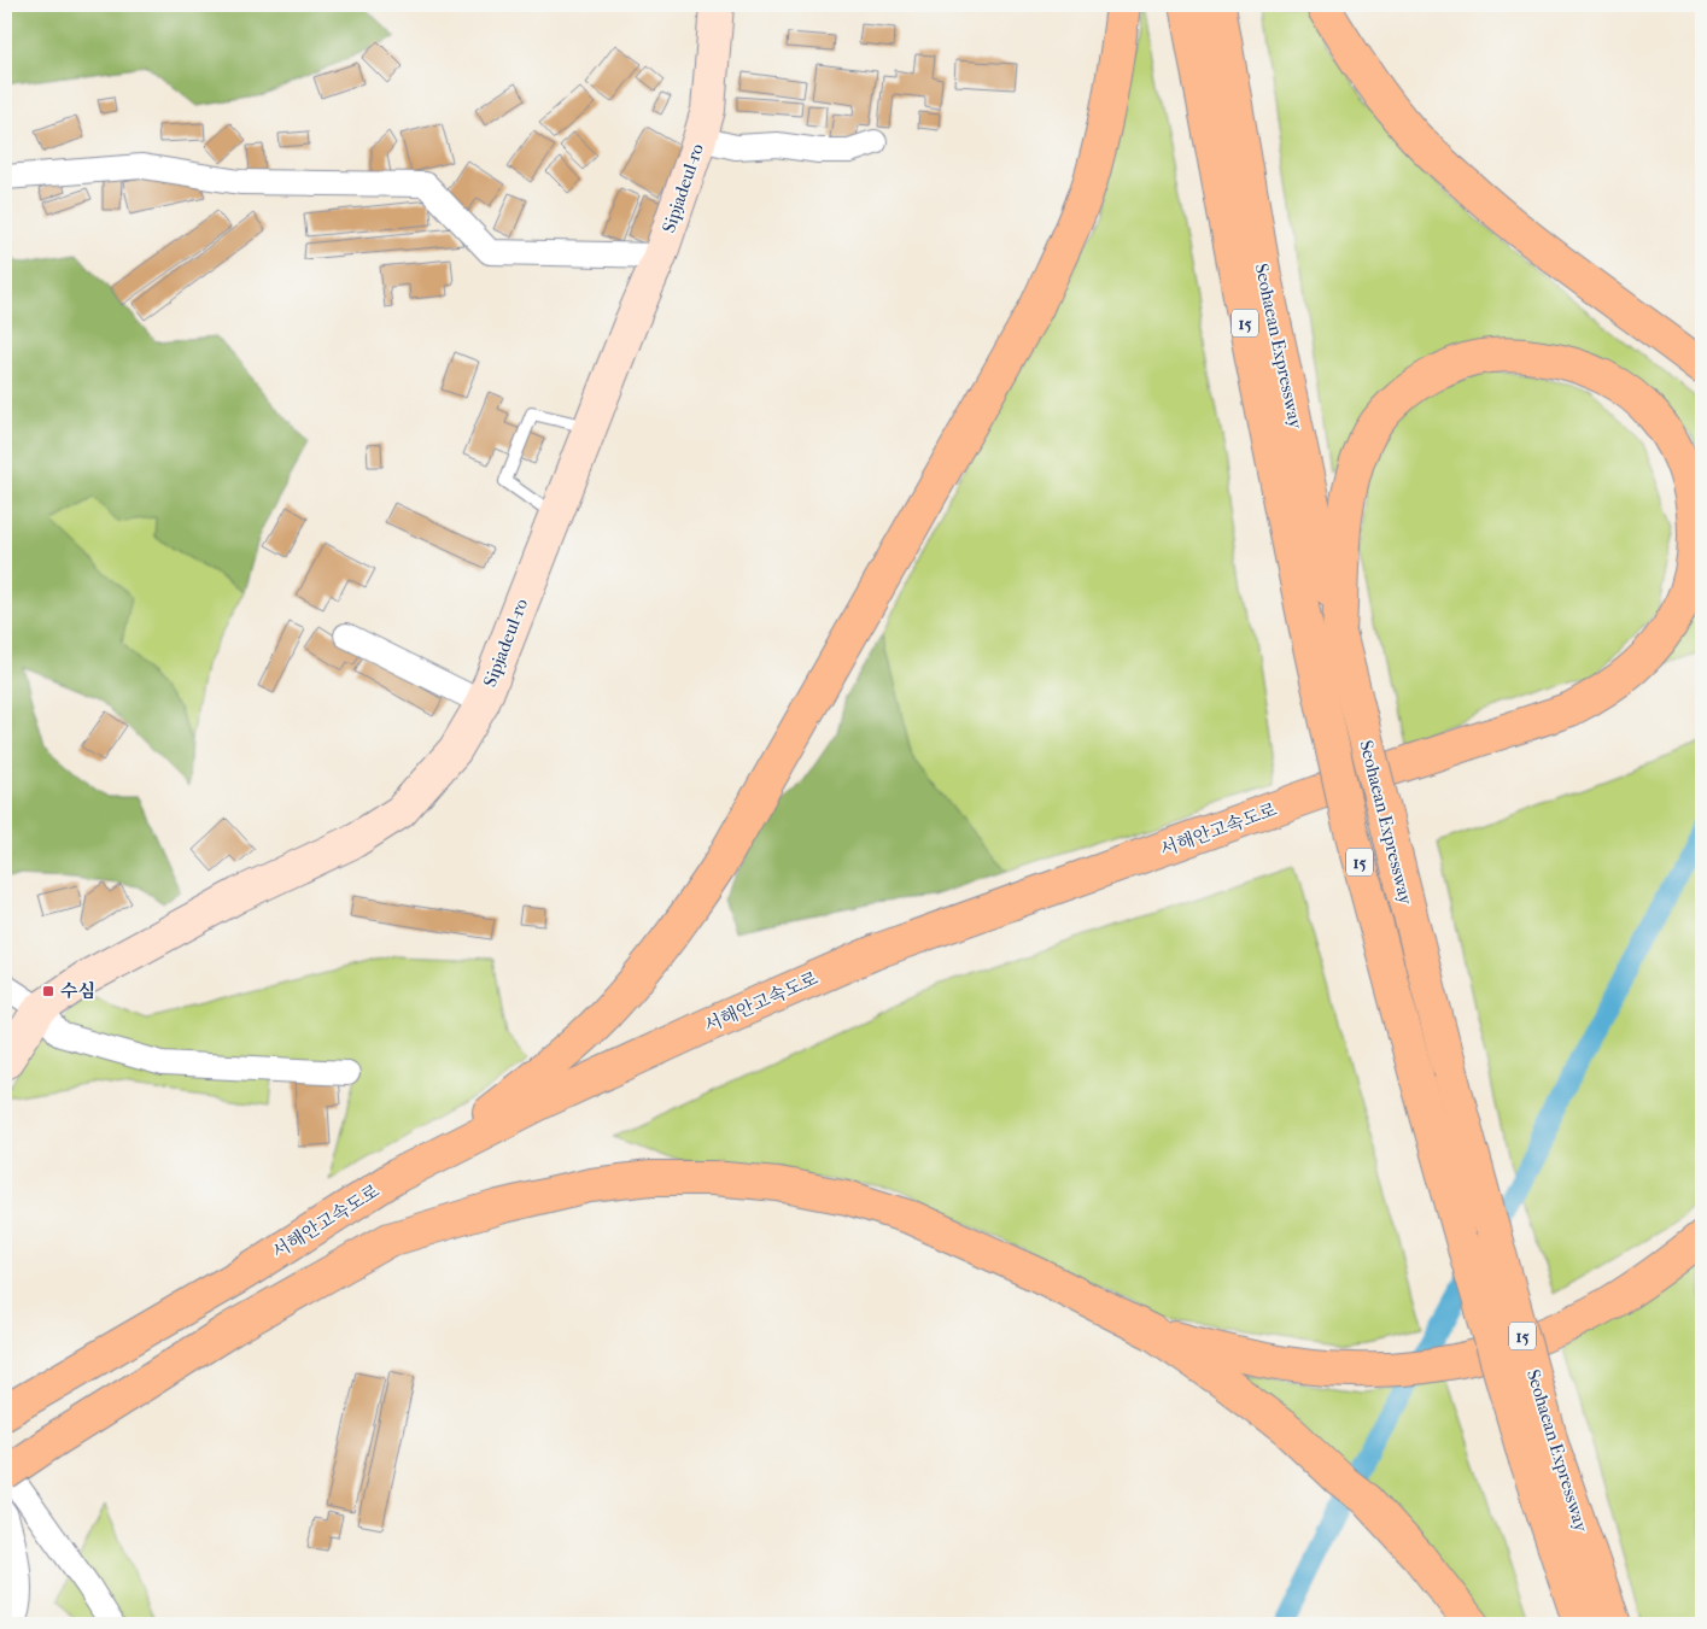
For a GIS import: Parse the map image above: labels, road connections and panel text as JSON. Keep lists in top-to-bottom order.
{
  "streets": {
    "highway": ["15", "Seohaean Expressway", "서해안고속도로"],
    "main road": ["Sipjadeul-ro"]
  },
  "crossings": [
    ["Seohaean Expressway", "서해안고속도로"]
  ],
  "places": {
    "transit": ["수심"]
  }
}
